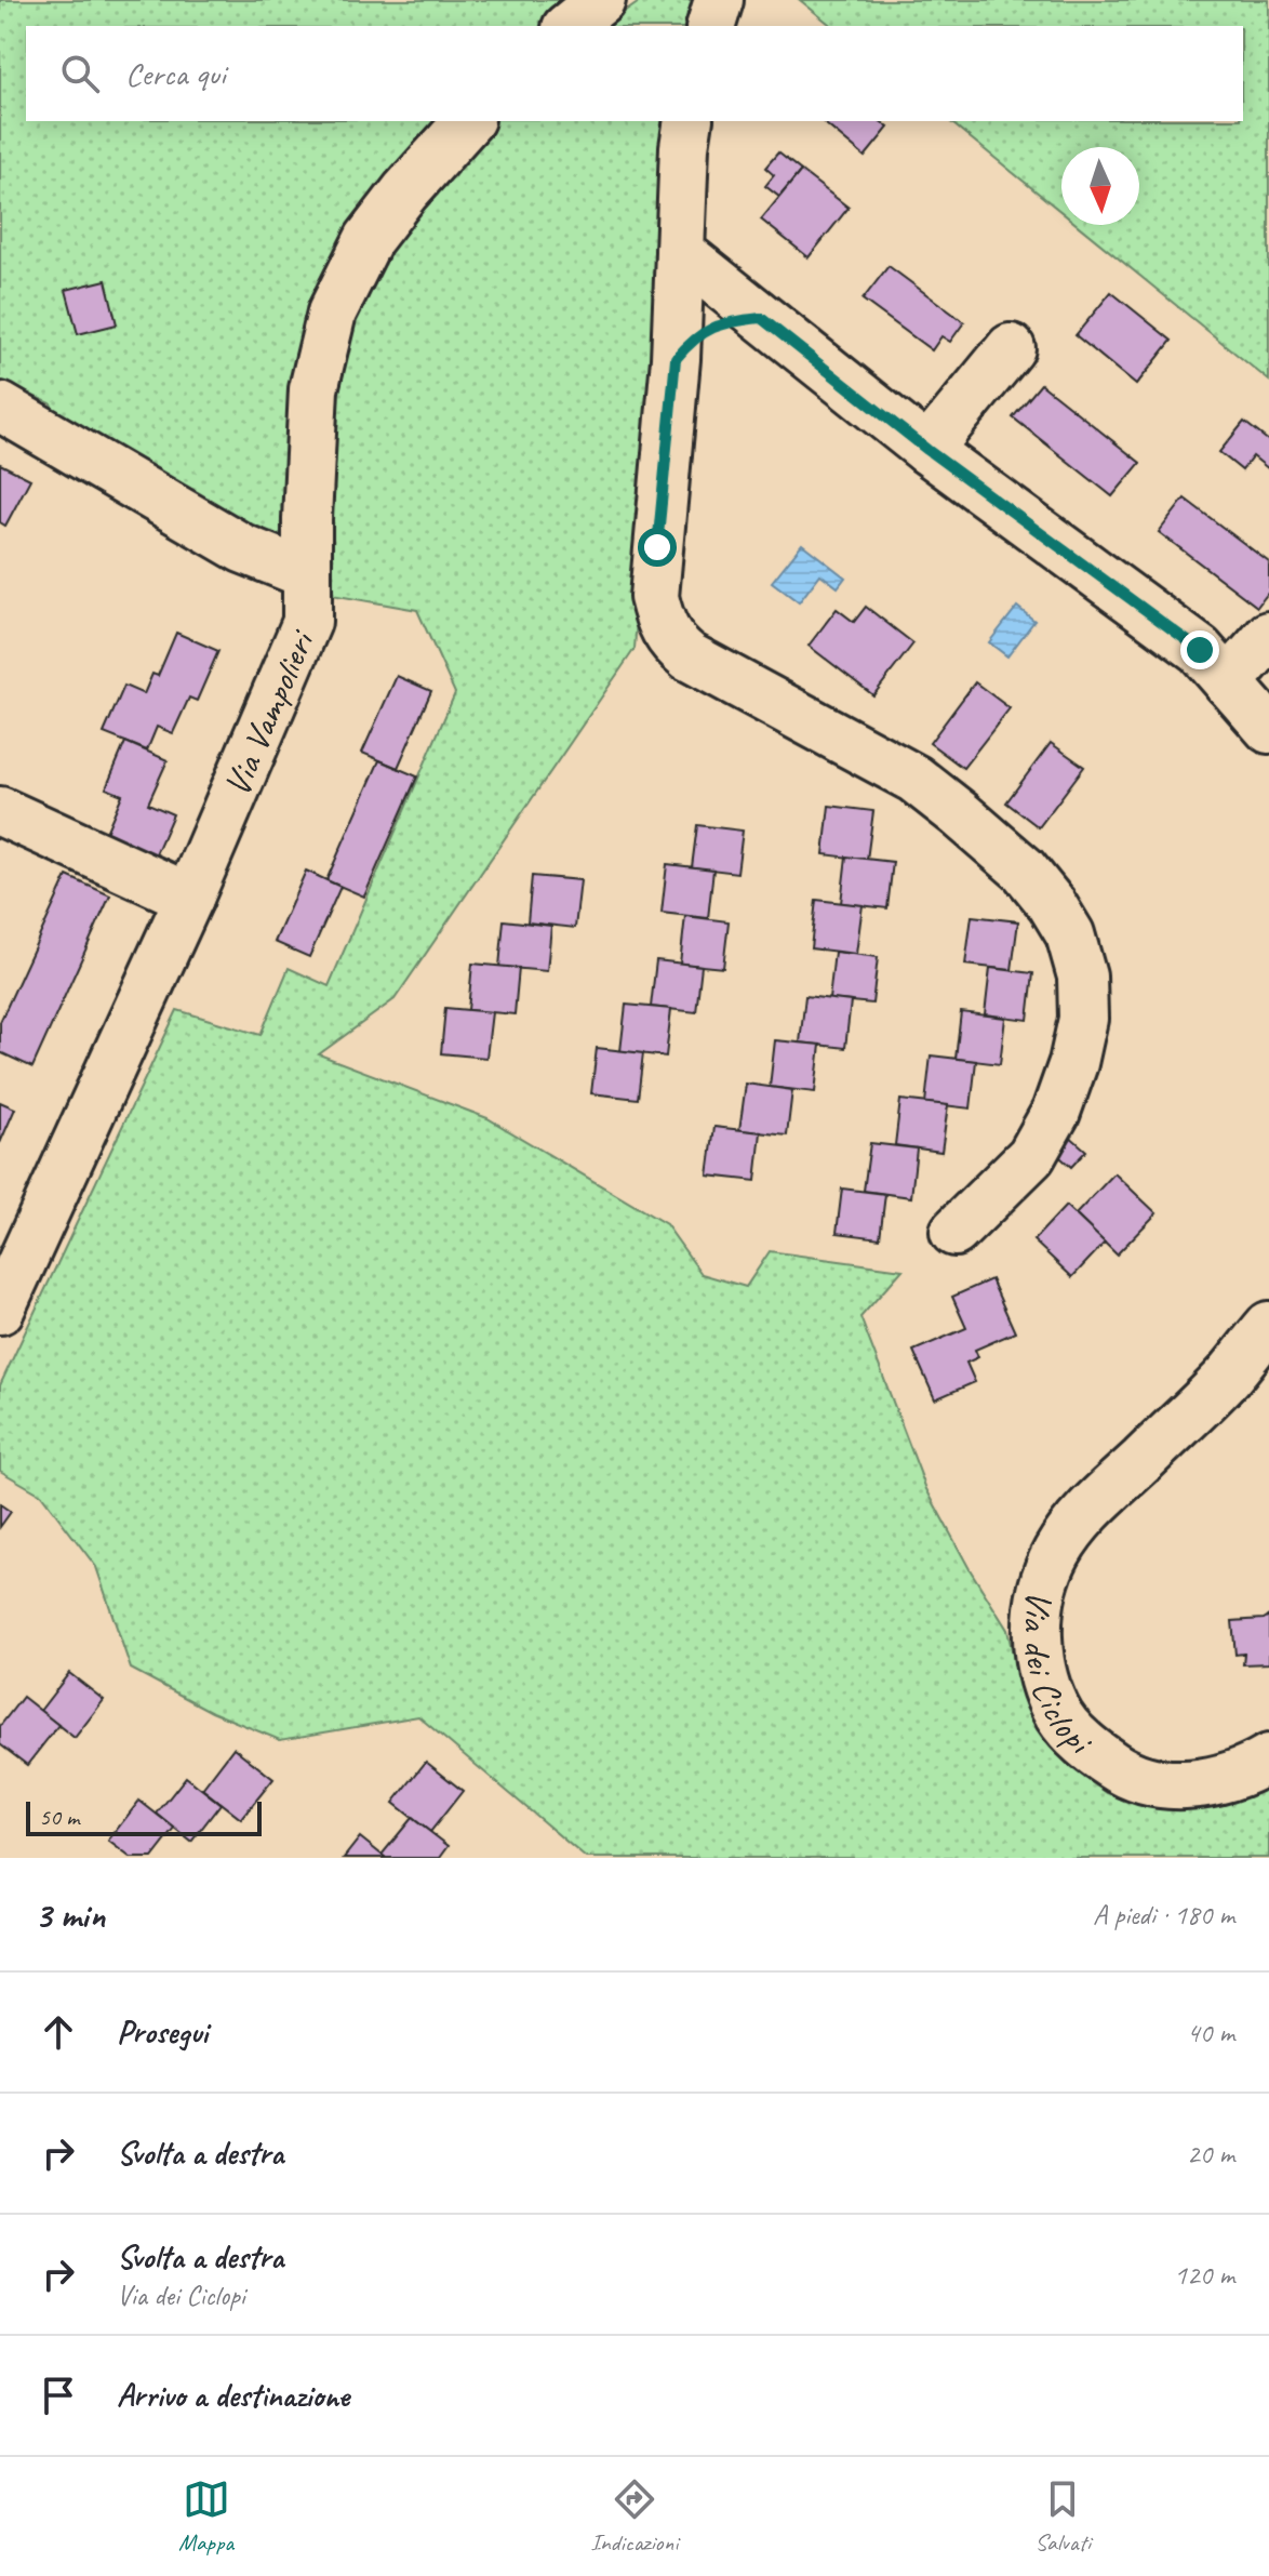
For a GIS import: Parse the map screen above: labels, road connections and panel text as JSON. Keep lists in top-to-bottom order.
{
  "streets": {
    "street": ["Via Vampolieri", "Via dei Ciclopi"]
  },
  "scale_bar": "50 m",
  "north": "bottom",
  "page": {
    "search": "Cerca qui",
    "scale": "50 m",
    "heading": ["3 min", "A piedi · 180 m"],
    "list": [
      ["Prosegui", "40 m"],
      ["Svolta a destra", "20 m"],
      ["Svolta a destra", "Via dei Ciclopi", "120 m"],
      "Arrivo a destinazione"
    ],
    "nav": ["Mappa", "Indicazioni", "Salvati"]
  }
}
